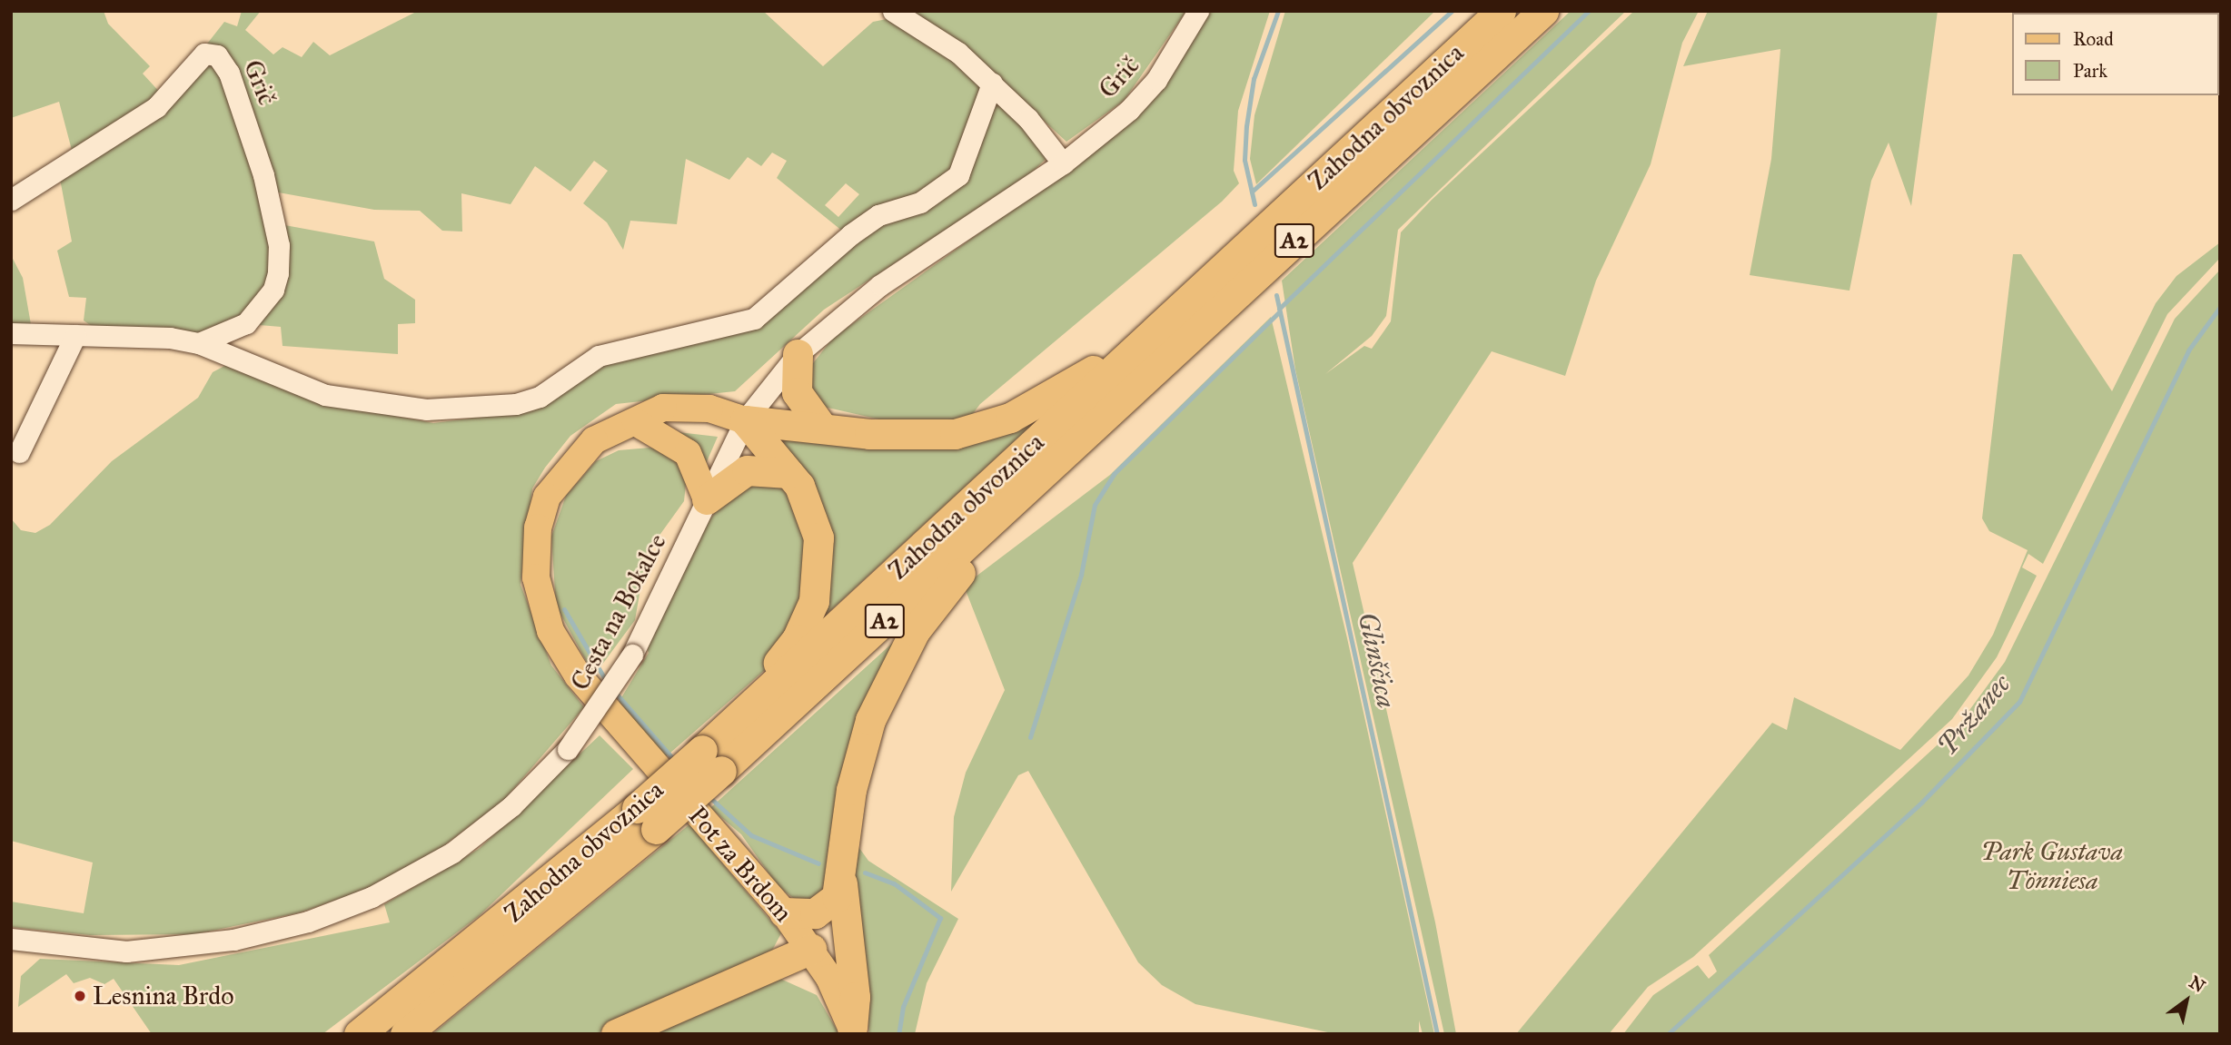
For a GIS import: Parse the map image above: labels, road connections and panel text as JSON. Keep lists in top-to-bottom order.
{
  "streets": {
    "highway": ["Zahodna obvoznica", "A2"],
    "main road": ["Pot za Brdom"],
    "street": ["Grič", "Cesta na Bokalce"]
  },
  "crossings": [
    ["Grič", "Cesta na Bokalce"]
  ],
  "water": ["Glinščica", "Pržanec"],
  "parks": ["Park Gustava Tönniesa"],
  "places": ["Lesnina Brdo"],
  "legend": ["Road", "Park"],
  "north": "top right"
}
